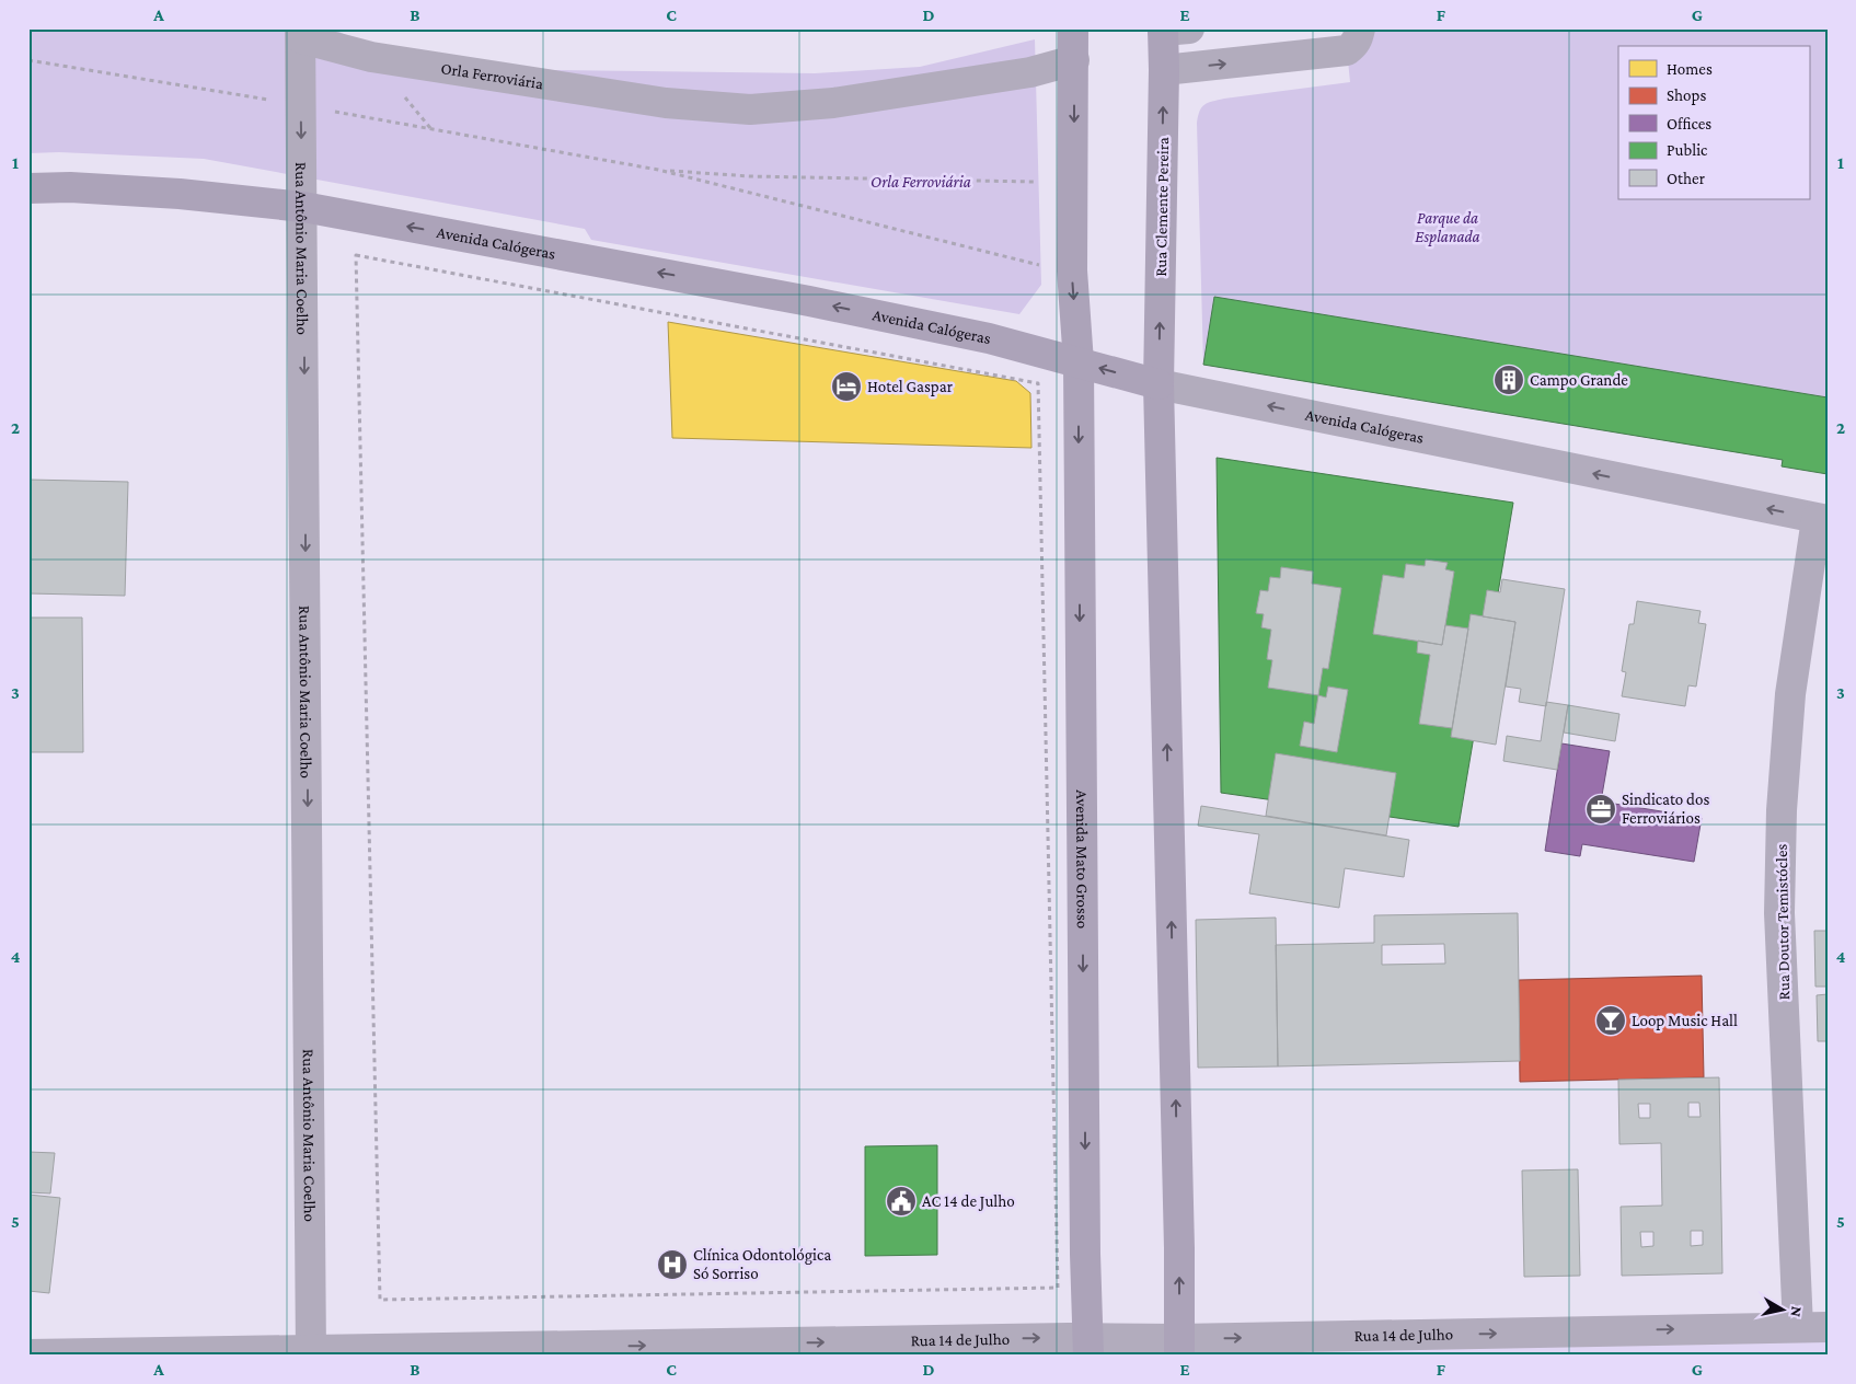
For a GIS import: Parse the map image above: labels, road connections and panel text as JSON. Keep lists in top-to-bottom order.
{
  "streets": {
    "main road": ["Rua Clemente Pereira", "Avenida Calógeras", "Avenida Mato Grosso"],
    "street": [
      "Orla Ferroviária",
      "Rua Antônio Maria Coelho",
      "Rua Doutor Temistócles",
      "Rua 14 de Julho"
    ]
  },
  "crossings": [
    ["Orla Ferroviária", "Rua Antônio Maria Coelho"],
    ["Rua Clemente Pereira", "Avenida Calógeras"],
    ["Avenida Calógeras", "Rua Antônio Maria Coelho"],
    ["Avenida Calógeras", "Avenida Mato Grosso"],
    ["Avenida Calógeras", "Rua Doutor Temistócles"],
    ["Rua Antônio Maria Coelho", "Rua 14 de Julho"],
    ["Avenida Mato Grosso", "Rua 14 de Julho"],
    ["Rua Doutor Temistócles", "Rua 14 de Julho"]
  ],
  "one_way": ["Avenida Calógeras", "Rua Antônio Maria Coelho", "Rua 14 de Julho"],
  "parks": ["Orla Ferroviária", "Parque da Esplanada"],
  "places": {
    "building": ["Campo Grande"],
    "hotel": ["Hotel Gaspar"],
    "office": ["Sindicato dos Ferroviários"],
    "bar": ["Loop Music Hall"],
    "public building": ["AC 14 de Julho"],
    "hospital": ["Clínica Odontológica Só Sorriso"]
  },
  "legend": [
    "Homes",
    "Shops",
    "Offices",
    "Public",
    "Other"
  ],
  "north": "right",
  "grid": {
    "columns": [
      "A",
      "B",
      "C",
      "D",
      "E",
      "F",
      "G"
    ],
    "rows": [
      "1",
      "2",
      "3",
      "4",
      "5"
    ]
  }
}
